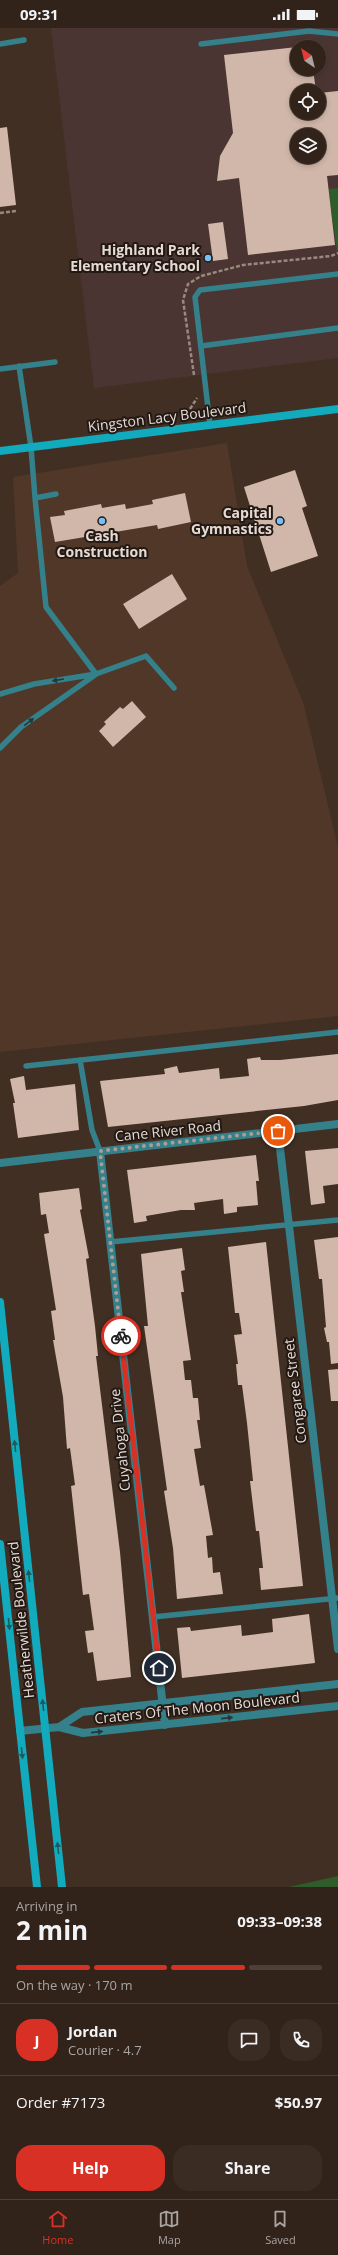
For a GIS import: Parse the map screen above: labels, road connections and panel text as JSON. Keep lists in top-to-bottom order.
{
  "streets": {
    "main road": ["Kingston Lacy Boulevard", "Heatherwilde Boulevard"],
    "street": [
      "Cane River Road",
      "Congaree Street",
      "Cuyahoga Drive",
      "Craters Of The Moon Boulevard"
    ]
  },
  "crossings": [
    ["Cane River Road", "Congaree Street"],
    ["Cane River Road", "Cuyahoga Drive"],
    ["Cuyahoga Drive", "Craters Of The Moon Boulevard"],
    ["Heatherwilde Boulevard", "Craters Of The Moon Boulevard"]
  ],
  "places": ["Highland Park Elementary School", "Cash Construction", "Capital Gymnastics"],
  "north": "top left",
  "page": {
    "status": "09:31",
    "heading": ["2 min", "Arriving in", "09:33–09:38"],
    "panel": [
      "Jordan",
      "Courier · 4.7",
      "Order #7173",
      "$50.97"
    ],
    "bar": "On the way · 170 m",
    "round": "J",
    "buttons": ["Help", "Share"],
    "tabs": ["Home", "Map", "Saved"]
  }
}
